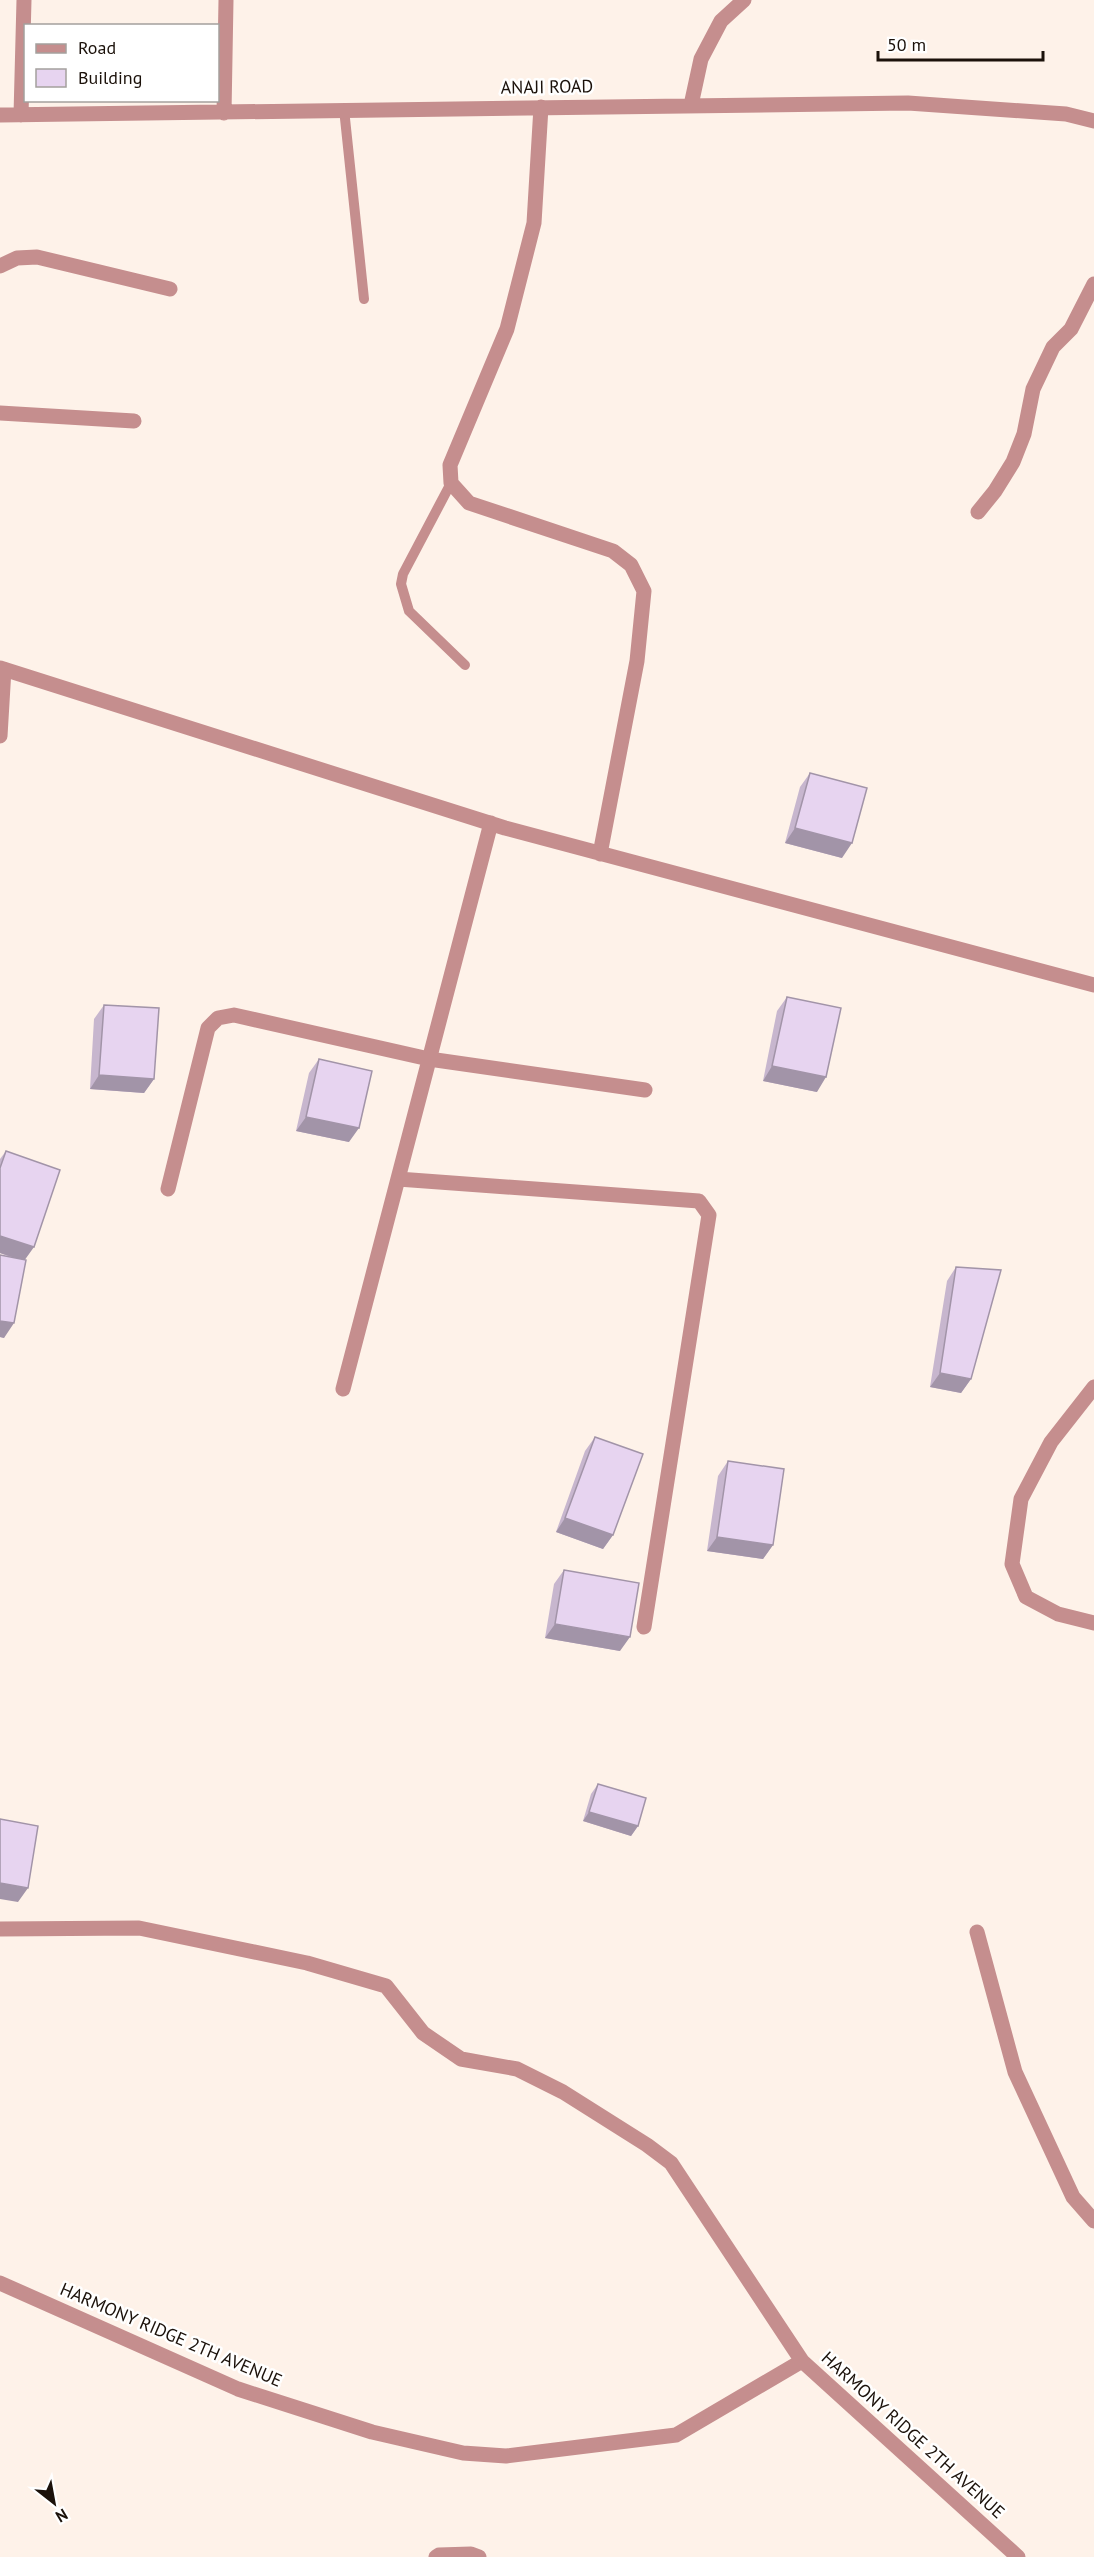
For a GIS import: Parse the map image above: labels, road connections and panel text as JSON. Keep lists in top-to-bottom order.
{
  "streets": {
    "street": ["ANAJI ROAD", "HARMONY RIDGE 2TH AVENUE"]
  },
  "legend": ["Road", "Building"],
  "scale_bar": "50 m",
  "north": "bottom right"
}
